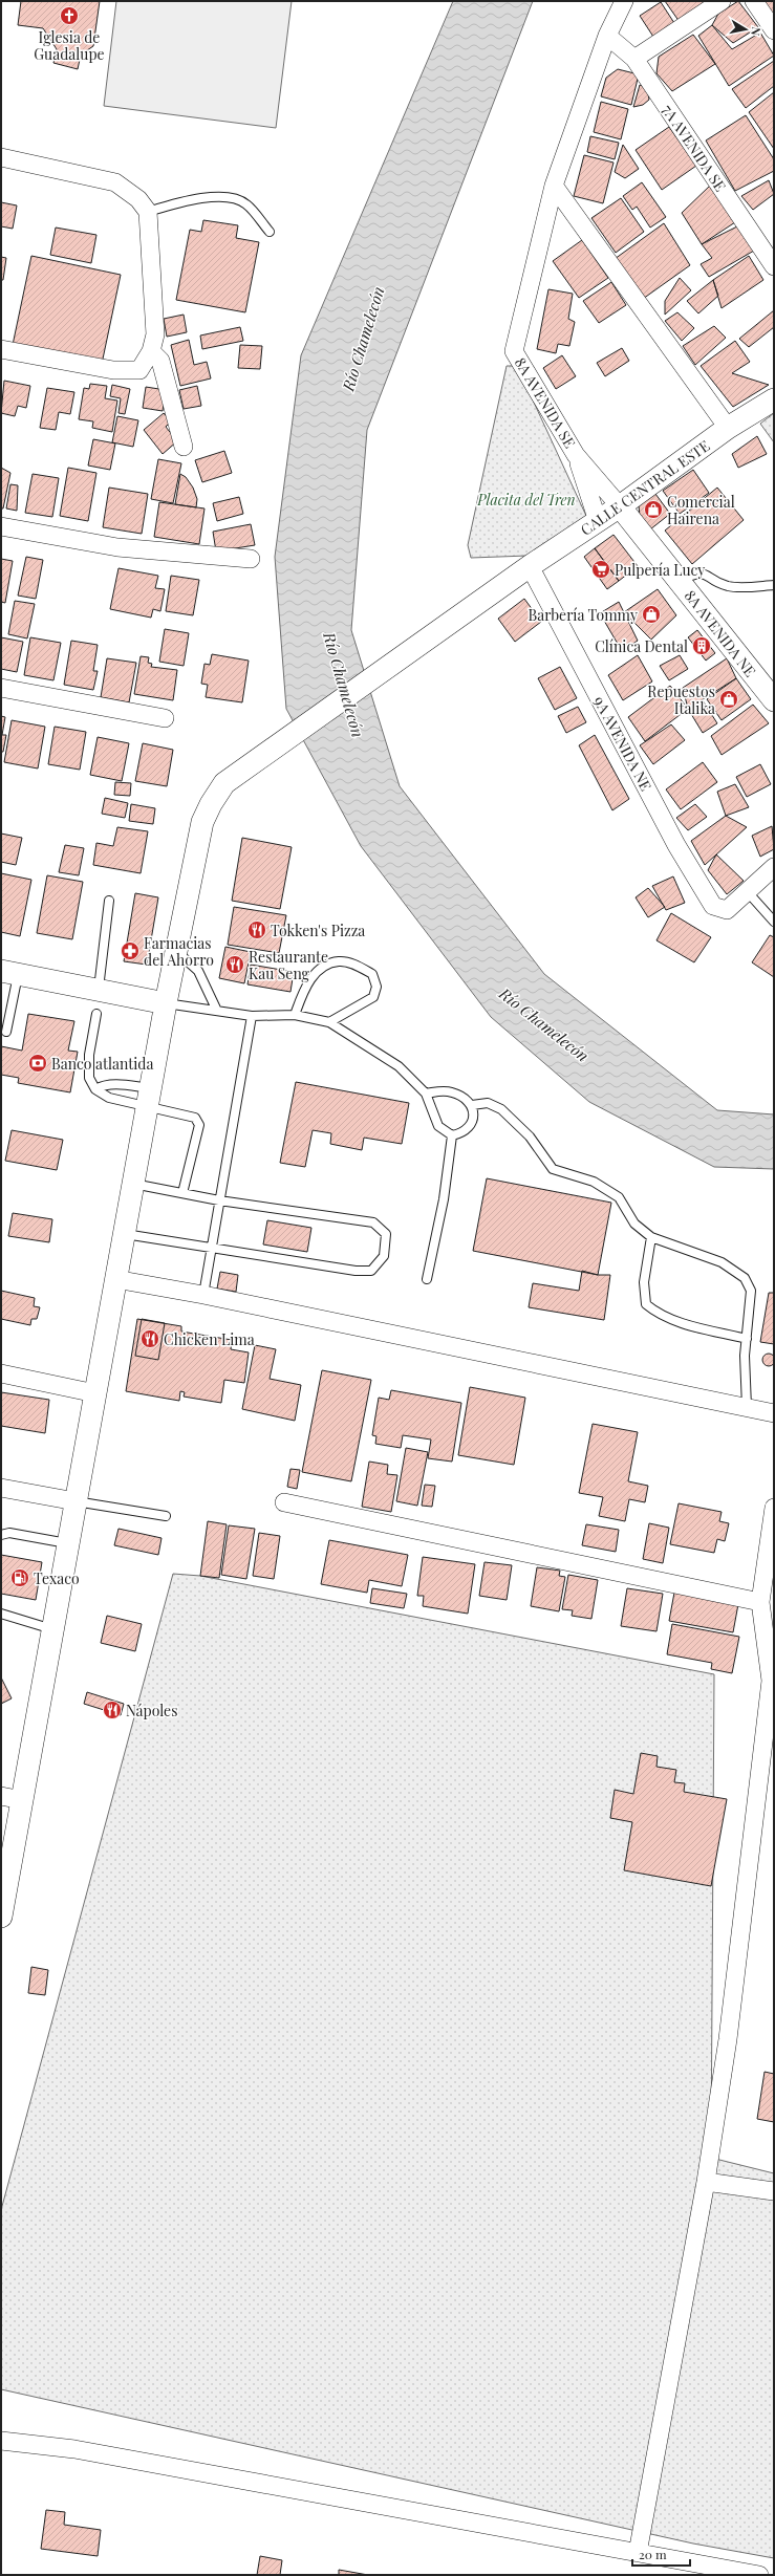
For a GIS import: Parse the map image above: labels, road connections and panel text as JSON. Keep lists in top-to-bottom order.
{
  "streets": {
    "street": [
      "7A AVENIDA SE",
      "8A AVENIDA SE",
      "CALLE CENTRAL ESTE",
      "8A AVENIDA NE",
      "9A AVENIDA NE"
    ]
  },
  "crossings": [
    ["8A AVENIDA SE", "CALLE CENTRAL ESTE"],
    ["8A AVENIDA SE", "8A AVENIDA NE"],
    ["CALLE CENTRAL ESTE", "8A AVENIDA NE"],
    ["CALLE CENTRAL ESTE", "9A AVENIDA NE"]
  ],
  "water": ["Río Chamelecón"],
  "parks": ["Placita del Tren"],
  "places": {
    "church": ["Iglesia de Guadalupe"],
    "shop": ["Comercial Hairena", "Barbería Tommy", "Repuestos Italika"],
    "supermarket": ["Pulpería Lucy"],
    "building": ["Clínica Dental"],
    "restaurant": [
      "Tokken's Pizza",
      "Restaurante Kau Seng",
      "Chicken Lima",
      "Nápoles"
    ],
    "pharmacy": ["Farmacias del Ahorro"],
    "bank": ["Banco atlantida"],
    "fuel station": ["Texaco"]
  },
  "scale_bar": "20 m",
  "north": "right"
}
